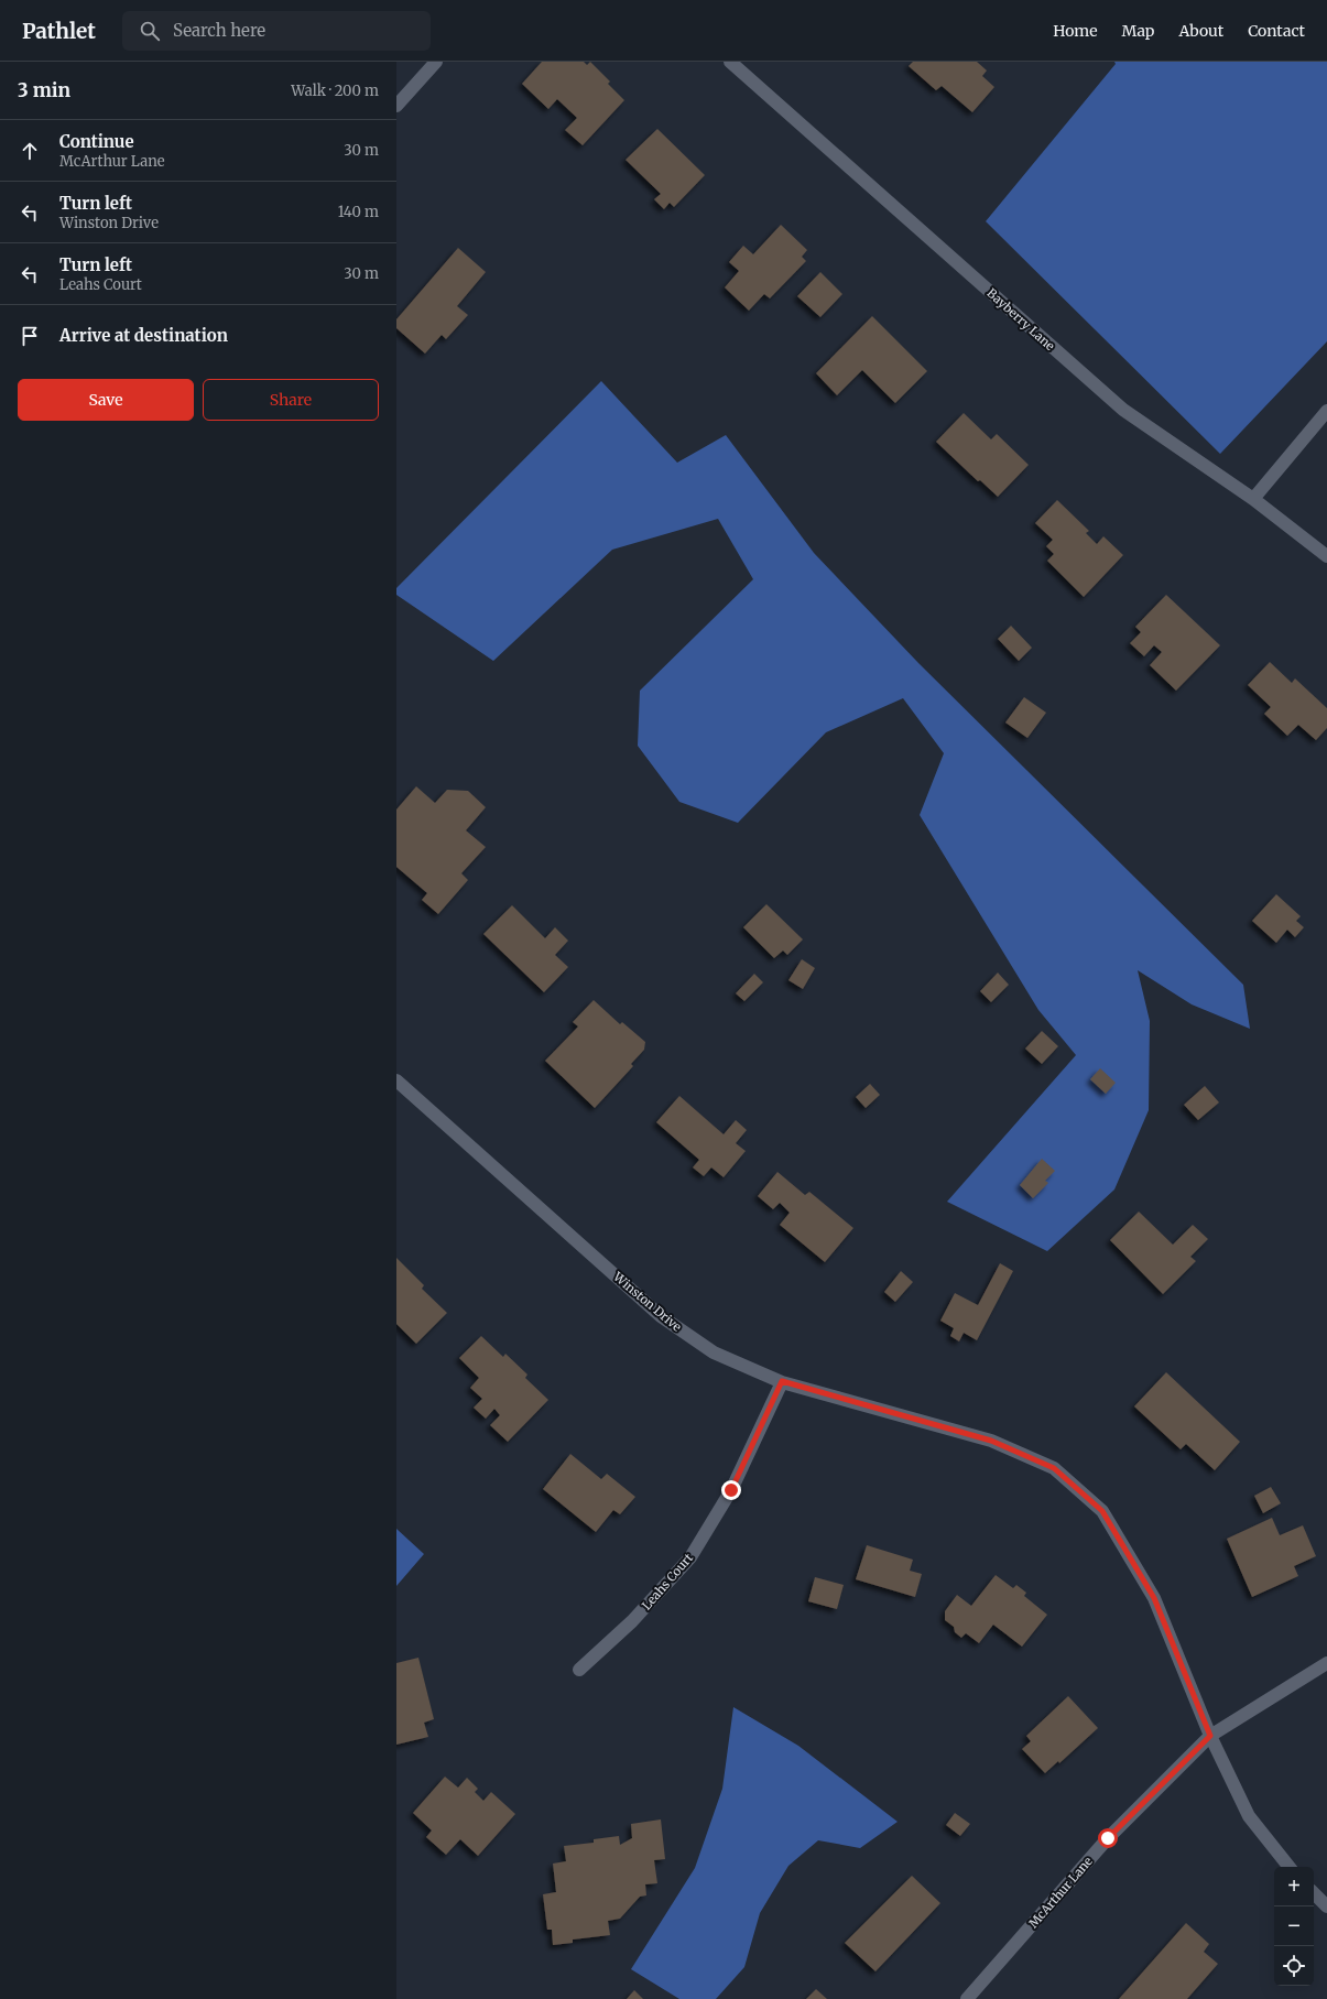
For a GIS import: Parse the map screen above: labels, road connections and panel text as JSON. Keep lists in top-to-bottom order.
{
  "streets": {
    "street": [
      "Bayberry Lane",
      "Winston Drive",
      "Leahs Court",
      "McArthur Lane"
    ]
  },
  "crossings": [
    ["Winston Drive", "Leahs Court"],
    ["Winston Drive", "McArthur Lane"]
  ],
  "page": {
    "header": "Pathlet",
    "search": "Search here",
    "nav": [
      "Home",
      "Map",
      "About",
      "Contact"
    ],
    "heading": ["3 min", "Walk · 200 m"],
    "list": [
      ["Continue", "McArthur Lane", "30 m"],
      ["Turn left", "Winston Drive", "140 m"],
      ["Turn left", "Leahs Court", "30 m"],
      "Arrive at destination"
    ],
    "buttons": ["Save", "Share"],
    "map_buttons": ["+", "−"]
  }
}
